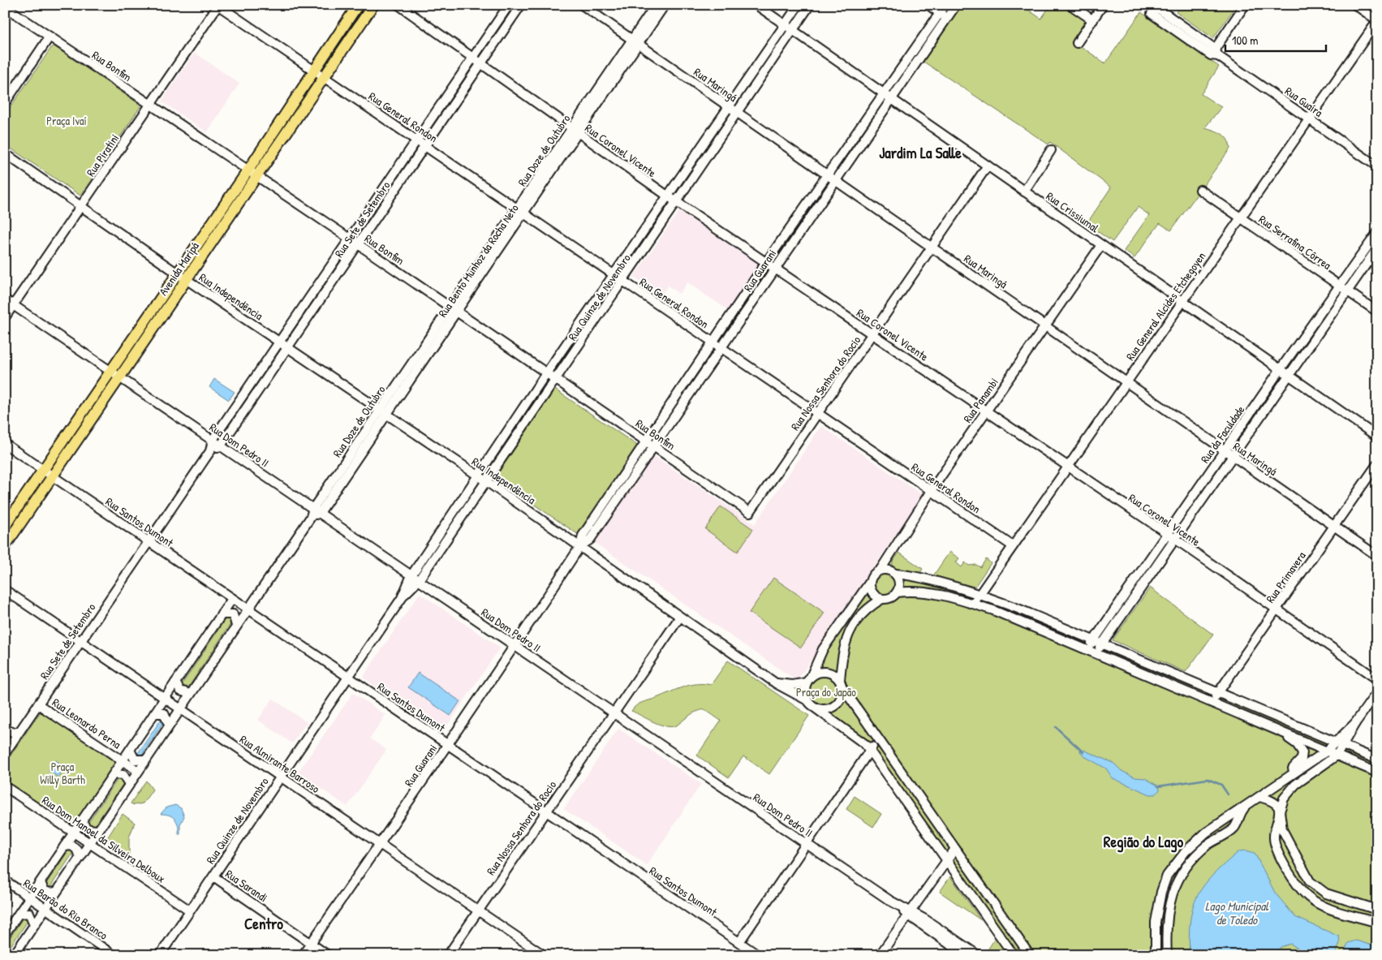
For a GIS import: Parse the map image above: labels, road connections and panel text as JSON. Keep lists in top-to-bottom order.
{
  "streets": {
    "main road": ["Avenida Maripá"],
    "street": [
      "Rua Bonfim",
      "Rua Maringá",
      "Rua Guaíra",
      "Rua General Rondon",
      "Rua Doze de Outubro",
      "Rua Coronel Vicente",
      "Rua Piratini",
      "Rua Crissiumal",
      "Rua Sete de Setembro",
      "Rua Serrafina Côrrea",
      "Rua Bento Munhoz da Rocha Neto",
      "Rua Guarani",
      "Rua Independência",
      "Rua Quinze de Novembro",
      "Rua General Alcides Etchegoyen",
      "Rua Nossa Senhora do Rocio",
      "Rua Panambi",
      "Rua da Faculdade",
      "Rua Dom Pedro II",
      "Rua Santos Dumont",
      "Rua Primavera",
      "Rua Leonardo Perna",
      "Rua Almirante Barroso",
      "Rua Dom Manoel da Silveira Delboux",
      "Rua Sarandi",
      "Rua Barão do Rio Branco"
    ]
  },
  "crossings": [
    ["Rua Bonfim", "Rua Piratini"],
    ["Rua Bonfim", "Rua Sete de Setembro"],
    ["Rua Bonfim", "Rua Bento Munhoz da Rocha Neto"],
    ["Rua Bonfim", "Avenida Maripá"],
    ["Rua Bonfim", "Rua Guarani"],
    ["Rua Bonfim", "Rua Quinze de Novembro"],
    ["Rua Bonfim", "Rua Nossa Senhora do Rocio"],
    ["Rua Maringá", "Rua Bento Munhoz da Rocha Neto"],
    ["Rua Maringá", "Rua Guarani"],
    ["Rua Maringá", "Rua Quinze de Novembro"],
    ["Rua Maringá", "Rua General Alcides Etchegoyen"],
    ["Rua Maringá", "Rua Nossa Senhora do Rocio"],
    ["Rua Maringá", "Rua Panambi"],
    ["Rua Maringá", "Rua da Faculdade"],
    ["Rua Maringá", "Rua Primavera"],
    ["Rua Guaíra", "Rua General Alcides Etchegoyen"],
    ["Rua General Rondon", "Rua Sete de Setembro"],
    ["Rua General Rondon", "Rua Bento Munhoz da Rocha Neto"],
    ["Rua General Rondon", "Avenida Maripá"],
    ["Rua General Rondon", "Rua Guarani"],
    ["Rua General Rondon", "Rua Quinze de Novembro"],
    ["Rua General Rondon", "Rua General Alcides Etchegoyen"],
    ["Rua General Rondon", "Rua Nossa Senhora do Rocio"],
    ["Rua General Rondon", "Rua Panambi"],
    ["Rua Doze de Outubro", "Rua Bento Munhoz da Rocha Neto"],
    ["Rua Doze de Outubro", "Rua Independência"],
    ["Rua Doze de Outubro", "Rua Dom Pedro II"],
    ["Rua Coronel Vicente", "Rua Sete de Setembro"],
    ["Rua Coronel Vicente", "Rua Bento Munhoz da Rocha Neto"],
    ["Rua Coronel Vicente", "Rua Guarani"],
    ["Rua Coronel Vicente", "Rua Quinze de Novembro"],
    ["Rua Coronel Vicente", "Rua General Alcides Etchegoyen"],
    ["Rua Coronel Vicente", "Rua Nossa Senhora do Rocio"],
    ["Rua Coronel Vicente", "Rua Panambi"],
    ["Rua Coronel Vicente", "Rua da Faculdade"],
    ["Rua Coronel Vicente", "Rua Primavera"],
    ["Rua Piratini", "Rua Independência"],
    ["Rua Crissiumal", "Rua Guarani"],
    ["Rua Crissiumal", "Rua Quinze de Novembro"],
    ["Rua Crissiumal", "Rua General Alcides Etchegoyen"],
    ["Rua Crissiumal", "Rua Nossa Senhora do Rocio"],
    ["Rua Crissiumal", "Rua Panambi"],
    ["Rua Crissiumal", "Rua da Faculdade"],
    ["Rua Sete de Setembro", "Rua Independência"],
    ["Rua Sete de Setembro", "Rua Dom Pedro II"],
    ["Rua Sete de Setembro", "Rua Santos Dumont"],
    ["Rua Sete de Setembro", "Rua Leonardo Perna"],
    ["Rua Sete de Setembro", "Rua Almirante Barroso"],
    ["Rua Serrafina Côrrea", "Rua General Alcides Etchegoyen"],
    ["Rua Serrafina Côrrea", "Rua da Faculdade"],
    ["Rua Bento Munhoz da Rocha Neto", "Rua Independência"],
    ["Avenida Maripá", "Rua Independência"],
    ["Avenida Maripá", "Rua Dom Pedro II"],
    ["Avenida Maripá", "Rua Santos Dumont"],
    ["Rua Guarani", "Rua Independência"],
    ["Rua Guarani", "Rua Dom Pedro II"],
    ["Rua Guarani", "Rua Santos Dumont"],
    ["Rua Guarani", "Rua Almirante Barroso"],
    ["Rua Guarani", "Rua Sarandi"],
    ["Rua Independência", "Rua Quinze de Novembro"],
    ["Rua Independência", "Rua Nossa Senhora do Rocio"],
    ["Rua Quinze de Novembro", "Rua Dom Pedro II"],
    ["Rua Quinze de Novembro", "Rua Santos Dumont"],
    ["Rua Quinze de Novembro", "Rua Almirante Barroso"],
    ["Rua Quinze de Novembro", "Rua Dom Manoel da Silveira Delboux"],
    ["Rua Quinze de Novembro", "Rua Sarandi"],
    ["Rua Nossa Senhora do Rocio", "Rua Dom Pedro II"],
    ["Rua Nossa Senhora do Rocio", "Rua Santos Dumont"],
    ["Rua Nossa Senhora do Rocio", "Rua Almirante Barroso"]
  ],
  "districts": ["Jardim La Salle", "Região do Lago", "Centro"],
  "water": ["Lago Municipal de Toledo"],
  "parks": ["Praça Ivaí", "Praça do Japão", "Praça Willy Barth"],
  "scale_bar": "100 m"
}
